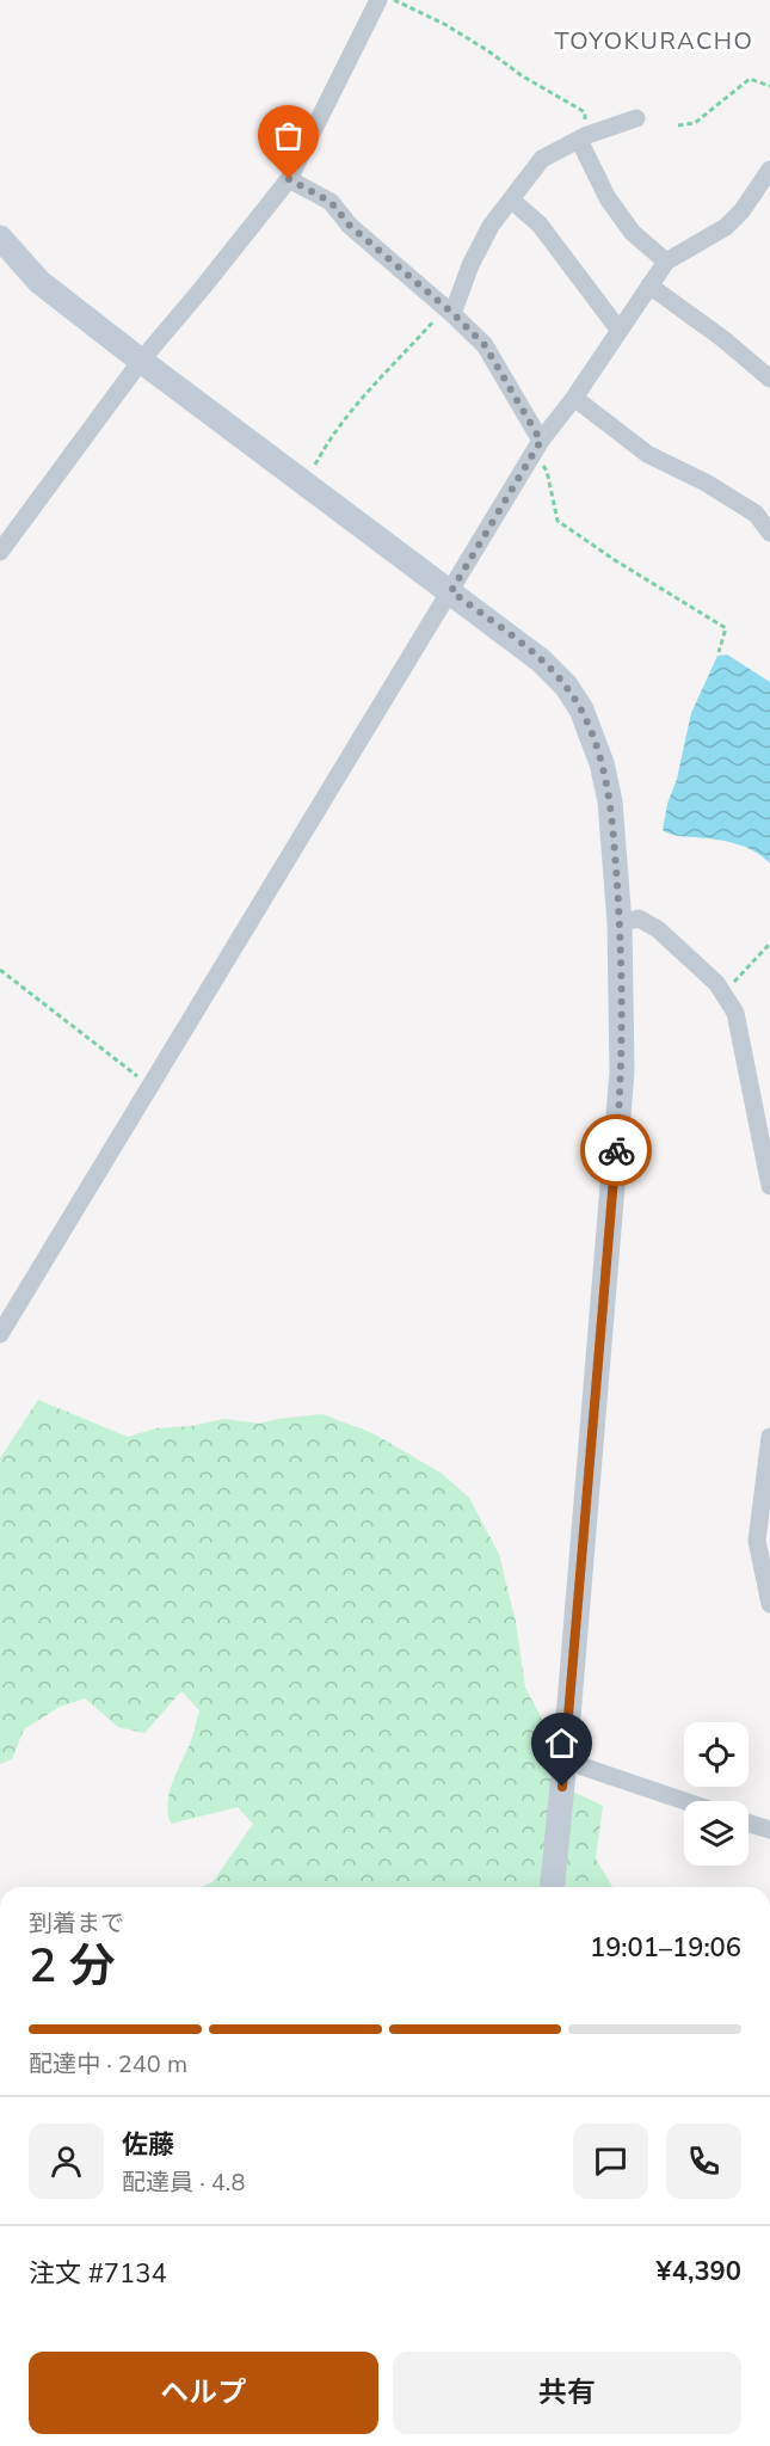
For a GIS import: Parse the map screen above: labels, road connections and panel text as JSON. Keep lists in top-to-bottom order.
{
  "districts": ["TOYOKURACHO"],
  "page": {
    "heading": ["2 分", "到着まで", "19:01–19:06"],
    "panel": [
      "佐藤",
      "配達員 · 4.8",
      "注文 #7134",
      "¥4,390"
    ],
    "bar": "配達中 · 240 m",
    "buttons": ["ヘルプ", "共有"]
  }
}
